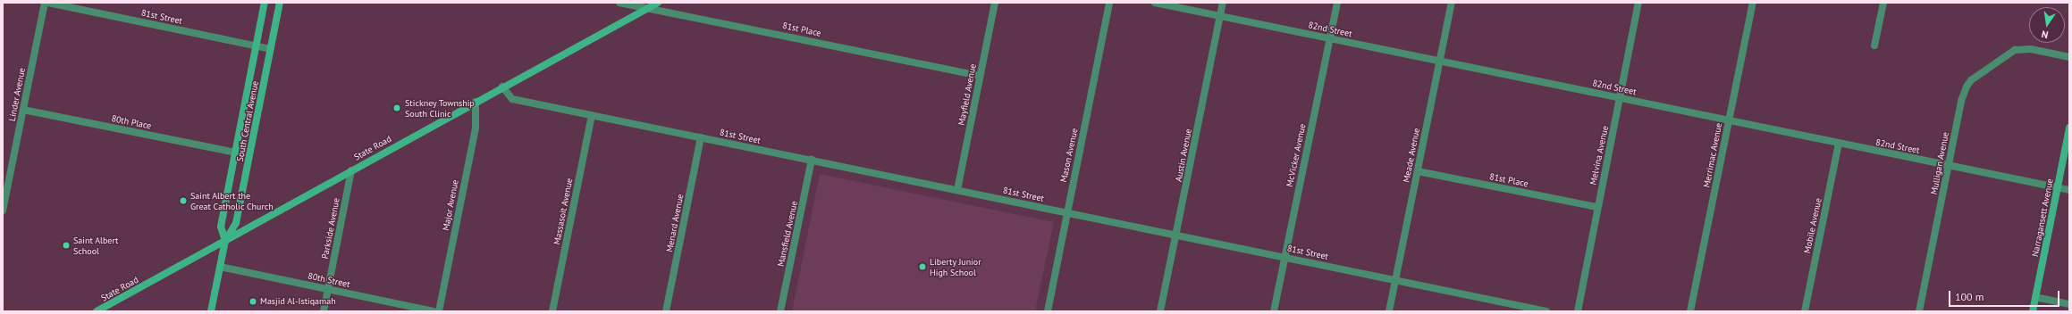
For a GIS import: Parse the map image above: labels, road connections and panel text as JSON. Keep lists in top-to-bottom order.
{
  "streets": {
    "street": [
      "81st Street",
      "81st Place",
      "82nd Street",
      "Linder Avenue",
      "Mayfield Avenue",
      "South Central Avenue",
      "80th Place",
      "State Road",
      "Mason Avenue",
      "Austin Avenue",
      "McVicker Avenue",
      "Meade Avenue",
      "Melvina Avenue",
      "Merrimac Avenue",
      "Mulligan Avenue",
      "Major Avenue",
      "Massasoit Avenue",
      "Narragansett Avenue",
      "Menard Avenue",
      "Mobile Avenue",
      "Parkside Avenue",
      "Mansfield Avenue",
      "80th Street"
    ]
  },
  "crossings": [
    ["81st Street", "Mayfield Avenue"],
    ["81st Street", "South Central Avenue"],
    ["81st Street", "State Road"],
    ["81st Street", "Mason Avenue"],
    ["81st Street", "Austin Avenue"],
    ["81st Street", "McVicker Avenue"],
    ["81st Street", "Meade Avenue"],
    ["81st Street", "Massasoit Avenue"],
    ["81st Street", "Menard Avenue"],
    ["81st Street", "Mansfield Avenue"],
    ["81st Place", "Mayfield Avenue"],
    ["81st Place", "State Road"],
    ["81st Place", "Meade Avenue"],
    ["81st Place", "Melvina Avenue"],
    ["82nd Street", "Austin Avenue"],
    ["82nd Street", "McVicker Avenue"],
    ["82nd Street", "Meade Avenue"],
    ["82nd Street", "Melvina Avenue"],
    ["82nd Street", "Merrimac Avenue"],
    ["82nd Street", "Mulligan Avenue"],
    ["82nd Street", "Narragansett Avenue"],
    ["82nd Street", "Mobile Avenue"],
    ["Linder Avenue", "80th Place"],
    ["South Central Avenue", "80th Place"],
    ["South Central Avenue", "State Road"],
    ["South Central Avenue", "80th Street"],
    ["State Road", "Major Avenue"],
    ["State Road", "Parkside Avenue"],
    ["Parkside Avenue", "80th Street"]
  ],
  "places": [
    "Stickney Township South Clinic",
    "Saint Albert the Great Catholic Church",
    "Saint Albert School",
    "Liberty Junior High School",
    "Masjid Al-Istiqamah"
  ],
  "scale_bar": "100 m",
  "north": "bottom"
}
